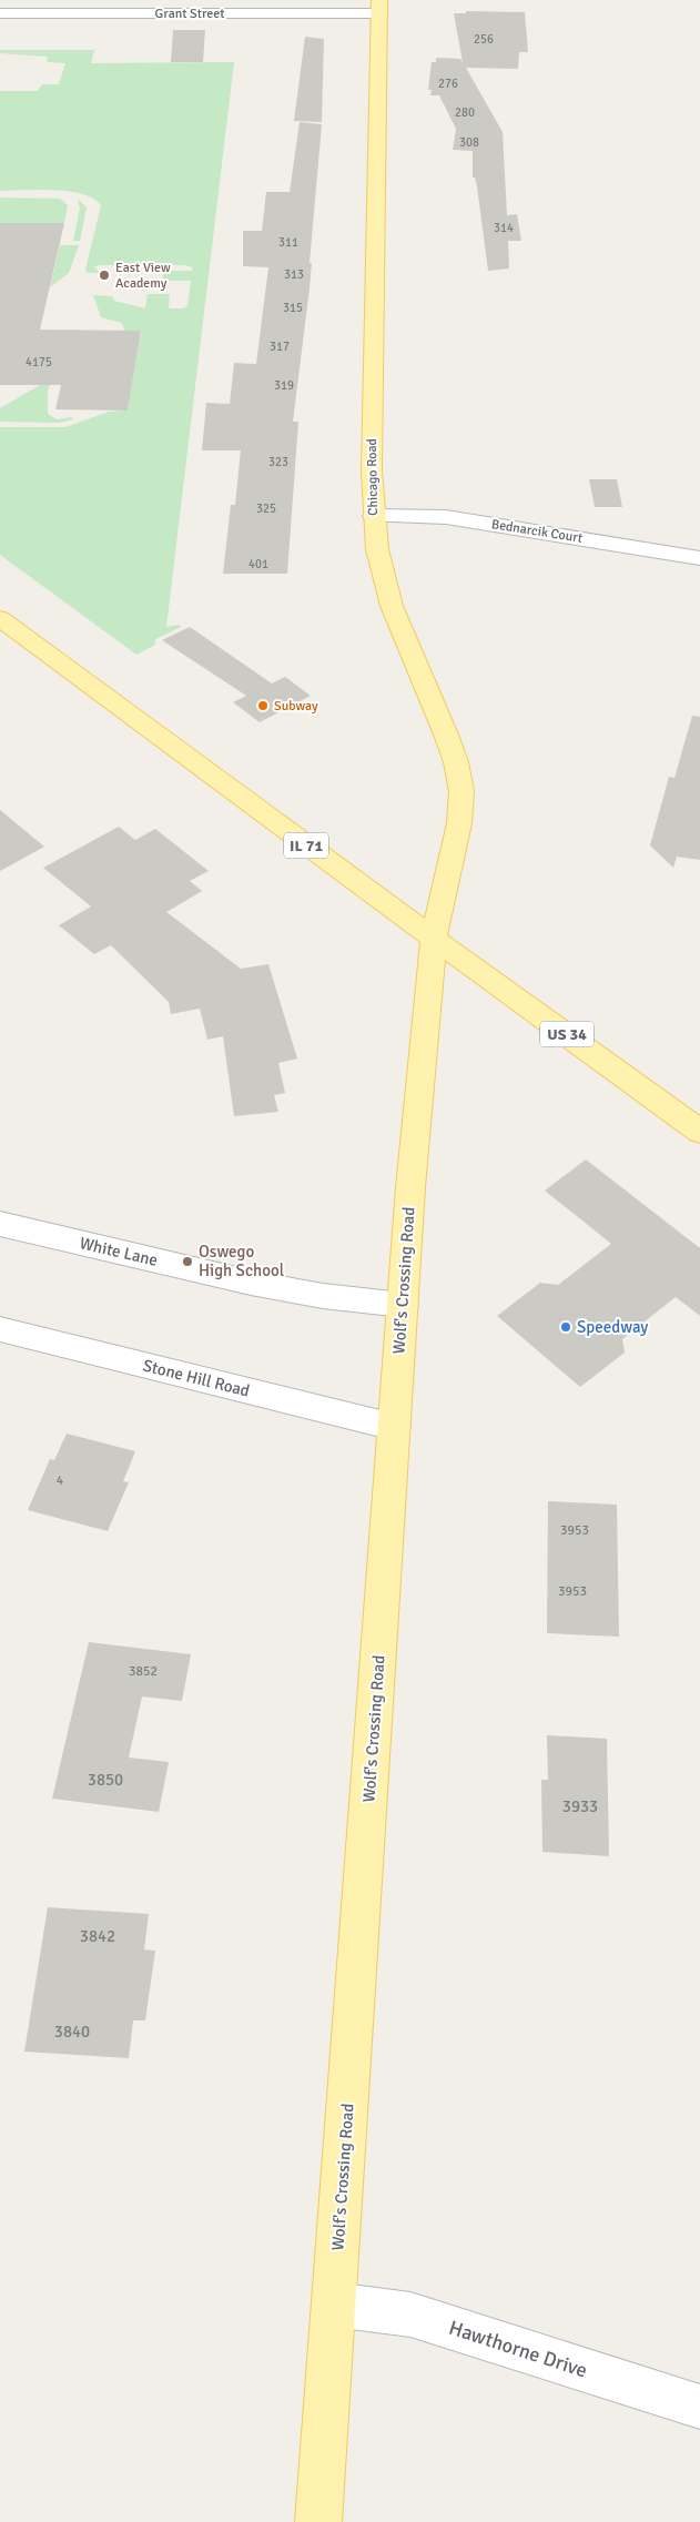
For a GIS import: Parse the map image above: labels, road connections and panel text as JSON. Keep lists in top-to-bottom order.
{
  "streets": {
    "main road": [
      "Chicago Road",
      "IL 71",
      "US 34",
      "Wolf's Crossing Road"
    ],
    "street": [
      "Grant Street",
      "Bednarcik Court",
      "White Lane",
      "Stone Hill Road",
      "Hawthorne Drive"
    ]
  },
  "crossings": [
    ["Grant Street", "Chicago Road"],
    ["Chicago Road", "Bednarcik Court"],
    ["Chicago Road", "IL 71"],
    ["Chicago Road", "US 34"],
    ["Chicago Road", "Wolf's Crossing Road"],
    ["IL 71", "US 34"],
    ["IL 71", "Wolf's Crossing Road"],
    ["US 34", "Wolf's Crossing Road"],
    ["White Lane", "Wolf's Crossing Road"],
    ["Wolf's Crossing Road", "Stone Hill Road"],
    ["Wolf's Crossing Road", "Hawthorne Drive"]
  ],
  "places": [
    "East View Academy",
    "Subway",
    "Oswego High School",
    "Speedway"
  ],
  "house_numbers": [
    "256",
    "276",
    "280",
    "308",
    "314",
    "311",
    "313",
    "315",
    "317",
    "4175",
    "319",
    "323",
    "325",
    "401",
    "4",
    "3953",
    "3953",
    "3852",
    "3850",
    "3933",
    "3842",
    "3840"
  ]
}
